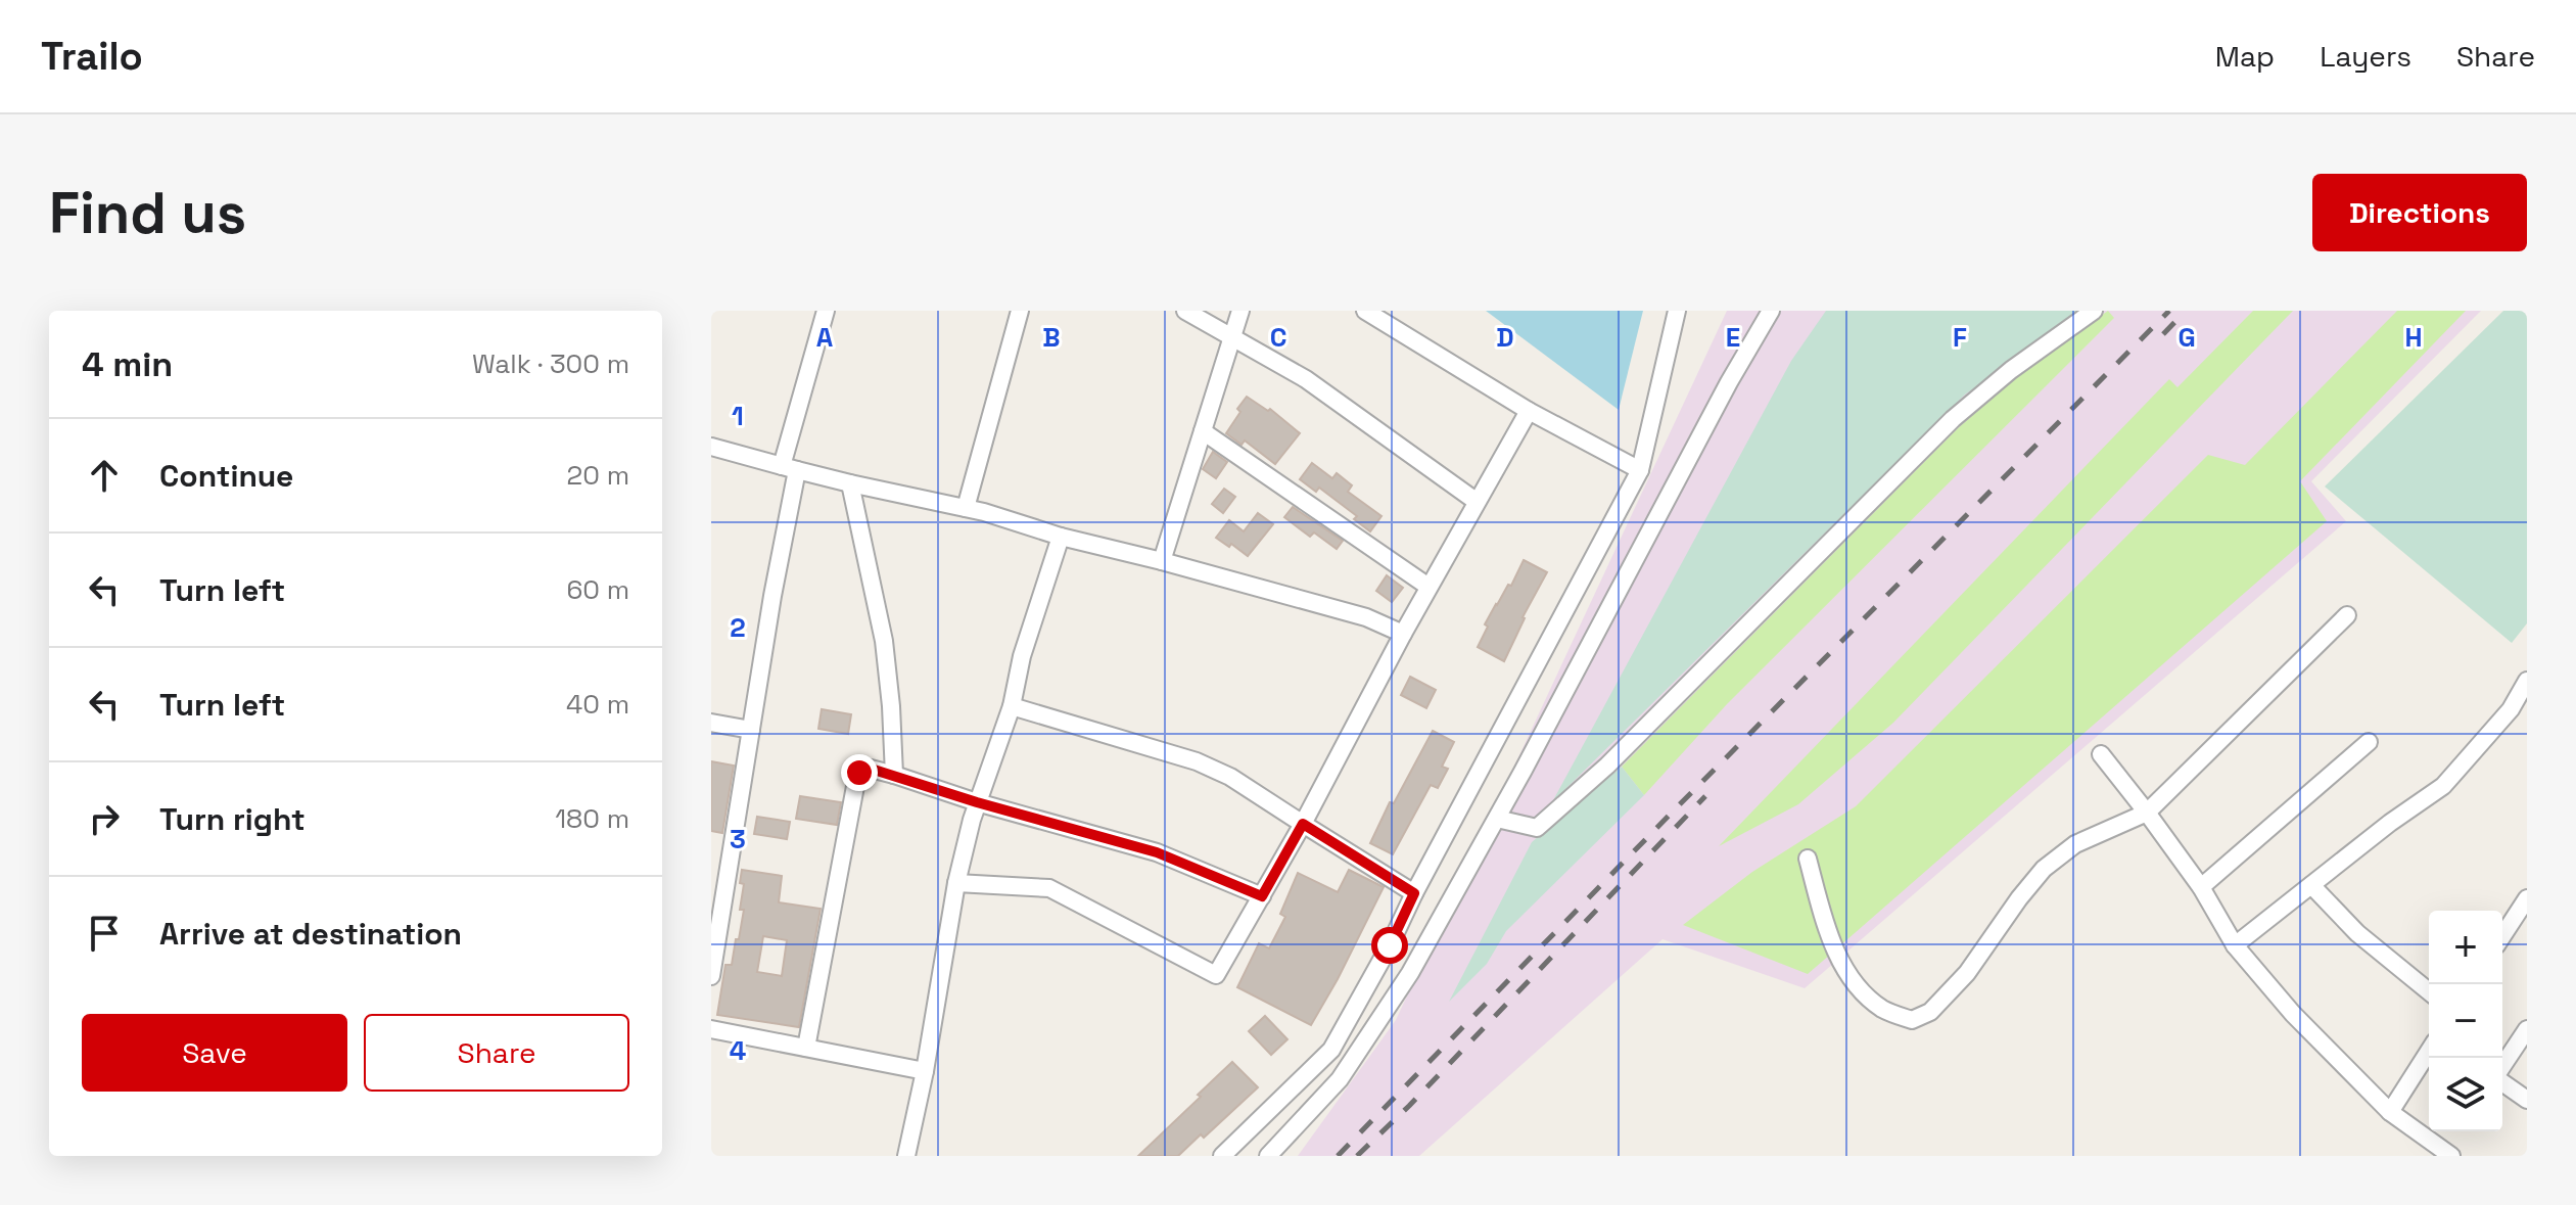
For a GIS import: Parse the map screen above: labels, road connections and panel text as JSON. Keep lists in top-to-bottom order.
{
  "page": {
    "header": "Trailo",
    "nav": ["Map", "Layers", "Share"],
    "buttons": [
      "Directions",
      ["Save", "Share"]
    ],
    "title": "Find us",
    "heading": ["4 min", "Walk · 300 m"],
    "list": [
      ["Continue", "20 m"],
      ["Turn left", "60 m"],
      ["Turn left", "40 m"],
      ["Turn right", "180 m"],
      "Arrive at destination"
    ],
    "map_buttons": ["+", "−"]
  },
  "grid": {
    "columns": [
      "A",
      "B",
      "C",
      "D",
      "E",
      "F",
      "G",
      "H"
    ],
    "rows": [
      "1",
      "2",
      "3",
      "4"
    ]
  }
}
